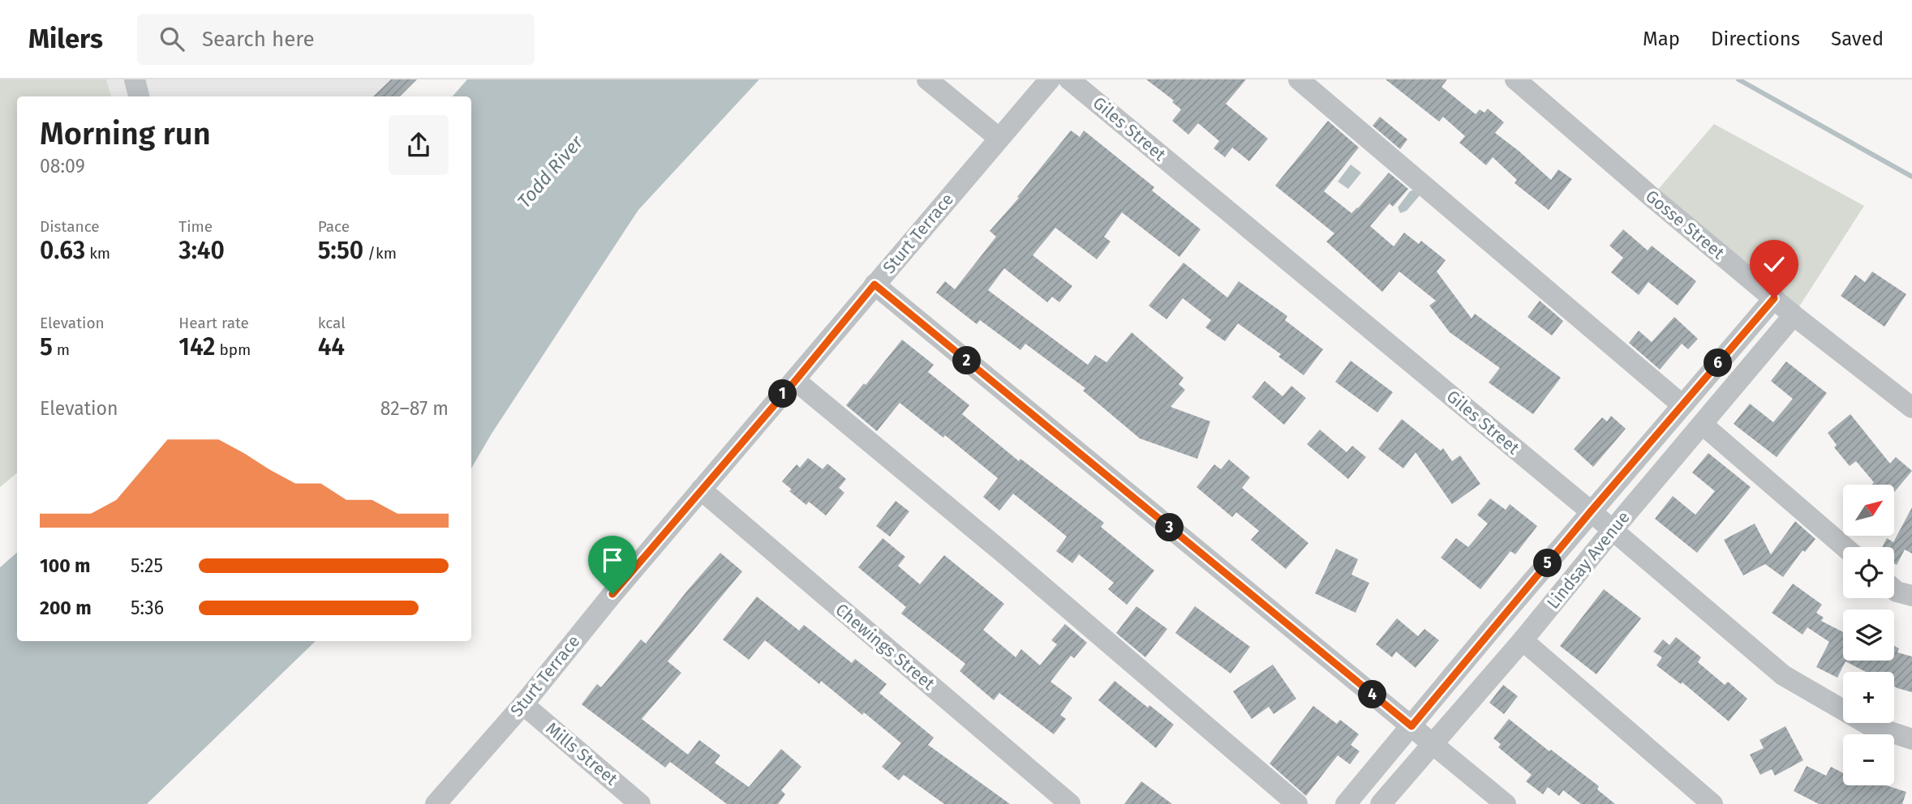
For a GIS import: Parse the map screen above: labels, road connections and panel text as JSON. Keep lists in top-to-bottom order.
{
  "streets": {
    "street": [
      "Giles Street",
      "Gosse Street",
      "Sturt Terrace",
      "Lindsay Avenue",
      "Chewings Street",
      "Mills Street"
    ]
  },
  "crossings": [
    ["Giles Street", "Lindsay Avenue"],
    ["Gosse Street", "Lindsay Avenue"],
    ["Sturt Terrace", "Chewings Street"],
    ["Sturt Terrace", "Mills Street"]
  ],
  "water": ["Todd River"],
  "north": "top right",
  "page": {
    "header": "Milers",
    "search": "Search here",
    "nav": ["Map", "Directions", "Saved"],
    "heading": ["Morning run", "08:09"],
    "stats": [
      ["Distance", "0.63 km"],
      ["Time", "3:40"],
      ["Pace", "5:50 /km"],
      ["Elevation", "5 m"],
      ["Heart rate", "142 bpm"],
      ["kcal", "44"]
    ],
    "pins": [
      "2",
      "6",
      "1",
      "3",
      "5",
      "4"
    ],
    "chart": ["Elevation", "82–87 m"],
    "map_buttons": ["+", "−"],
    "list": [
      {
        "name": "100 m",
        "note": "5:25"
      },
      {
        "name": "200 m",
        "note": "5:36"
      }
    ]
  }
}
